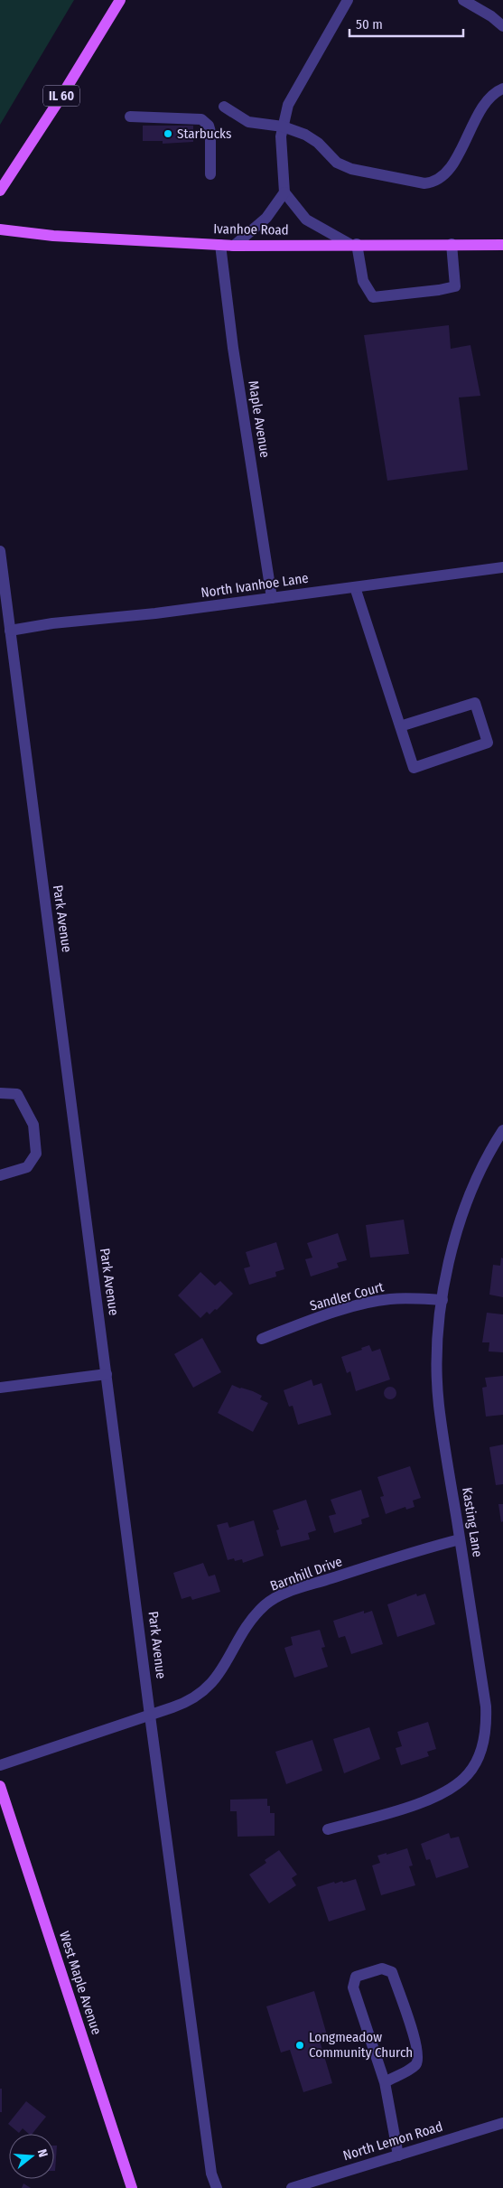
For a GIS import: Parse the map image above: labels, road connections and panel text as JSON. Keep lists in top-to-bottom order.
{
  "streets": {
    "main road": ["IL 60", "Ivanhoe Road", "West Maple Avenue"],
    "street": [
      "Maple Avenue",
      "North Ivanhoe Lane",
      "Park Avenue",
      "Sandler Court",
      "Kasting Lane",
      "Barnhill Drive",
      "North Lemon Road"
    ]
  },
  "crossings": [
    ["Ivanhoe Road", "Maple Avenue"],
    ["Maple Avenue", "North Ivanhoe Lane"],
    ["North Ivanhoe Lane", "Park Avenue"],
    ["Park Avenue", "Barnhill Drive"],
    ["Sandler Court", "Kasting Lane"],
    ["Kasting Lane", "Barnhill Drive"]
  ],
  "places": ["Starbucks", "Longmeadow Community Church"],
  "scale_bar": "50 m",
  "north": "right"
}
